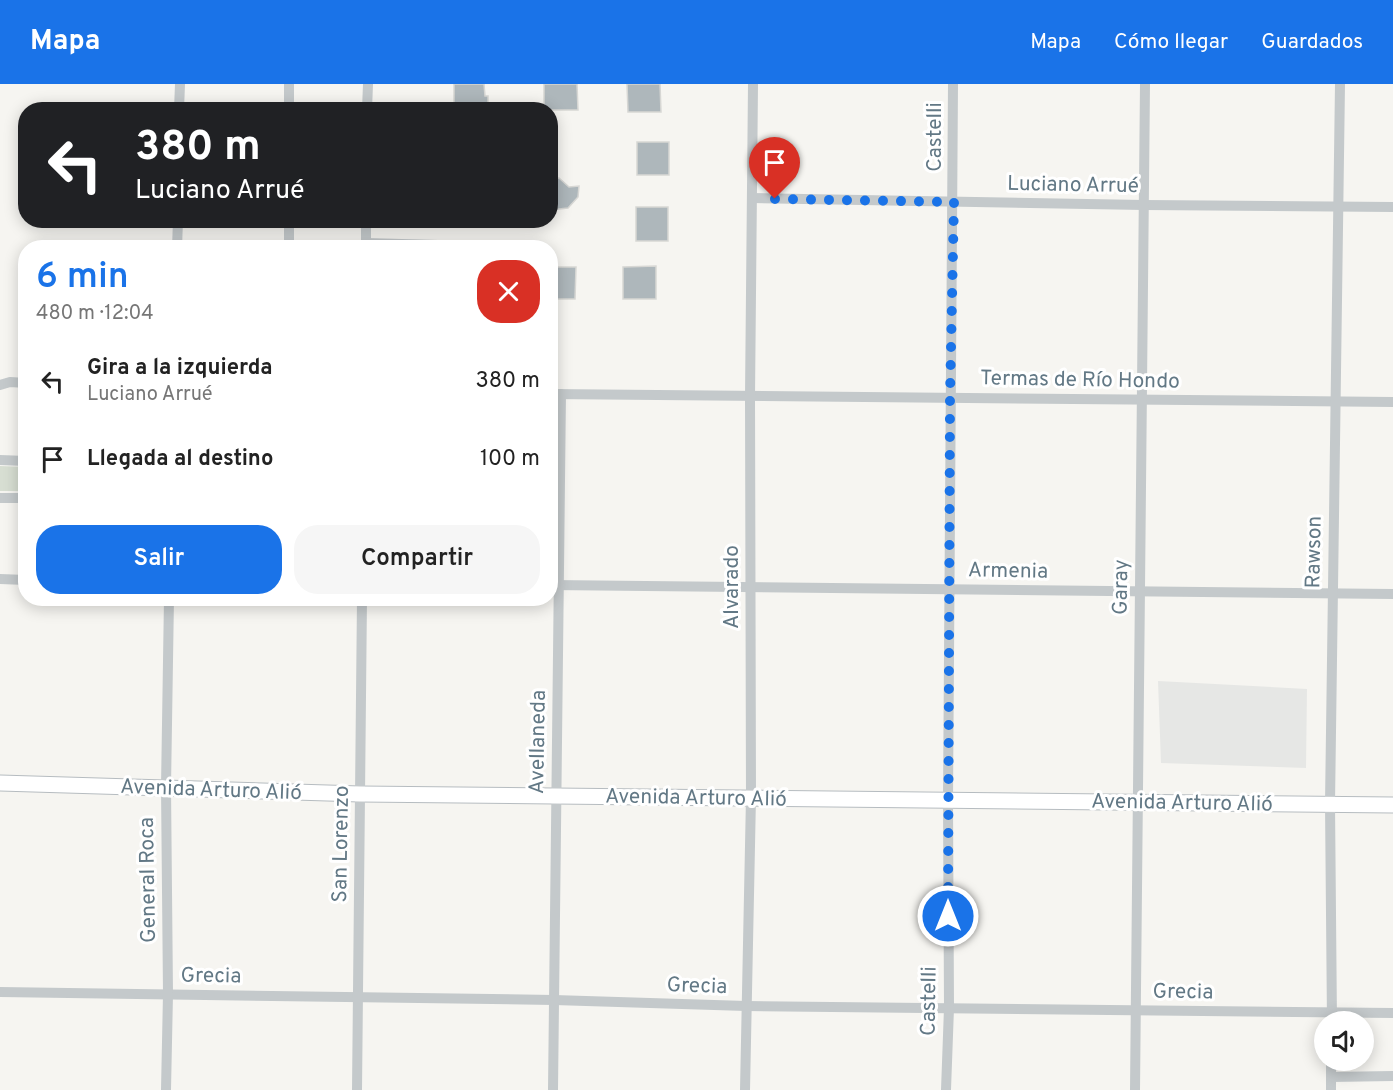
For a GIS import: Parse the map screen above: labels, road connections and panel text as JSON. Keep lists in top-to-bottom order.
{
  "streets": {
    "main road": ["Avenida Arturo Alió"],
    "street": [
      "Castelli",
      "Luciano Arrué",
      "Termas de Río Hondo",
      "Rawson",
      "Armenia",
      "Alvarado",
      "Garay",
      "Avellaneda",
      "San Lorenzo",
      "General Roca",
      "Grecia"
    ]
  },
  "crossings": [
    ["Castelli", "Luciano Arrué"],
    ["Castelli", "Termas de Río Hondo"],
    ["Castelli", "Armenia"],
    ["Castelli", "Avenida Arturo Alió"],
    ["Castelli", "Grecia"],
    ["Luciano Arrué", "Rawson"],
    ["Luciano Arrué", "Alvarado"],
    ["Luciano Arrué", "Garay"],
    ["Termas de Río Hondo", "Rawson"],
    ["Termas de Río Hondo", "Alvarado"],
    ["Termas de Río Hondo", "Garay"],
    ["Rawson", "Armenia"],
    ["Rawson", "Avenida Arturo Alió"],
    ["Armenia", "Alvarado"],
    ["Armenia", "Garay"],
    ["Alvarado", "Avenida Arturo Alió"],
    ["Alvarado", "Grecia"],
    ["Garay", "Avenida Arturo Alió"],
    ["Garay", "Grecia"],
    ["Avellaneda", "Avenida Arturo Alió"],
    ["Avellaneda", "Grecia"],
    ["Avenida Arturo Alió", "San Lorenzo"],
    ["Avenida Arturo Alió", "General Roca"],
    ["San Lorenzo", "Grecia"],
    ["General Roca", "Grecia"]
  ],
  "page": {
    "header": "Mapa",
    "nav": ["Mapa", "Cómo llegar", "Guardados"],
    "turn": ["380 m", "Luciano Arrué"],
    "heading": ["6 min", "480 m · 12:04"],
    "list": [
      {
        "name": "Gira a la izquierda",
        "note": "Luciano Arrué",
        "value": "380 m"
      },
      {
        "name": "Llegada al destino",
        "value": "100 m"
      }
    ],
    "buttons": ["Salir", "Compartir"]
  }
}
